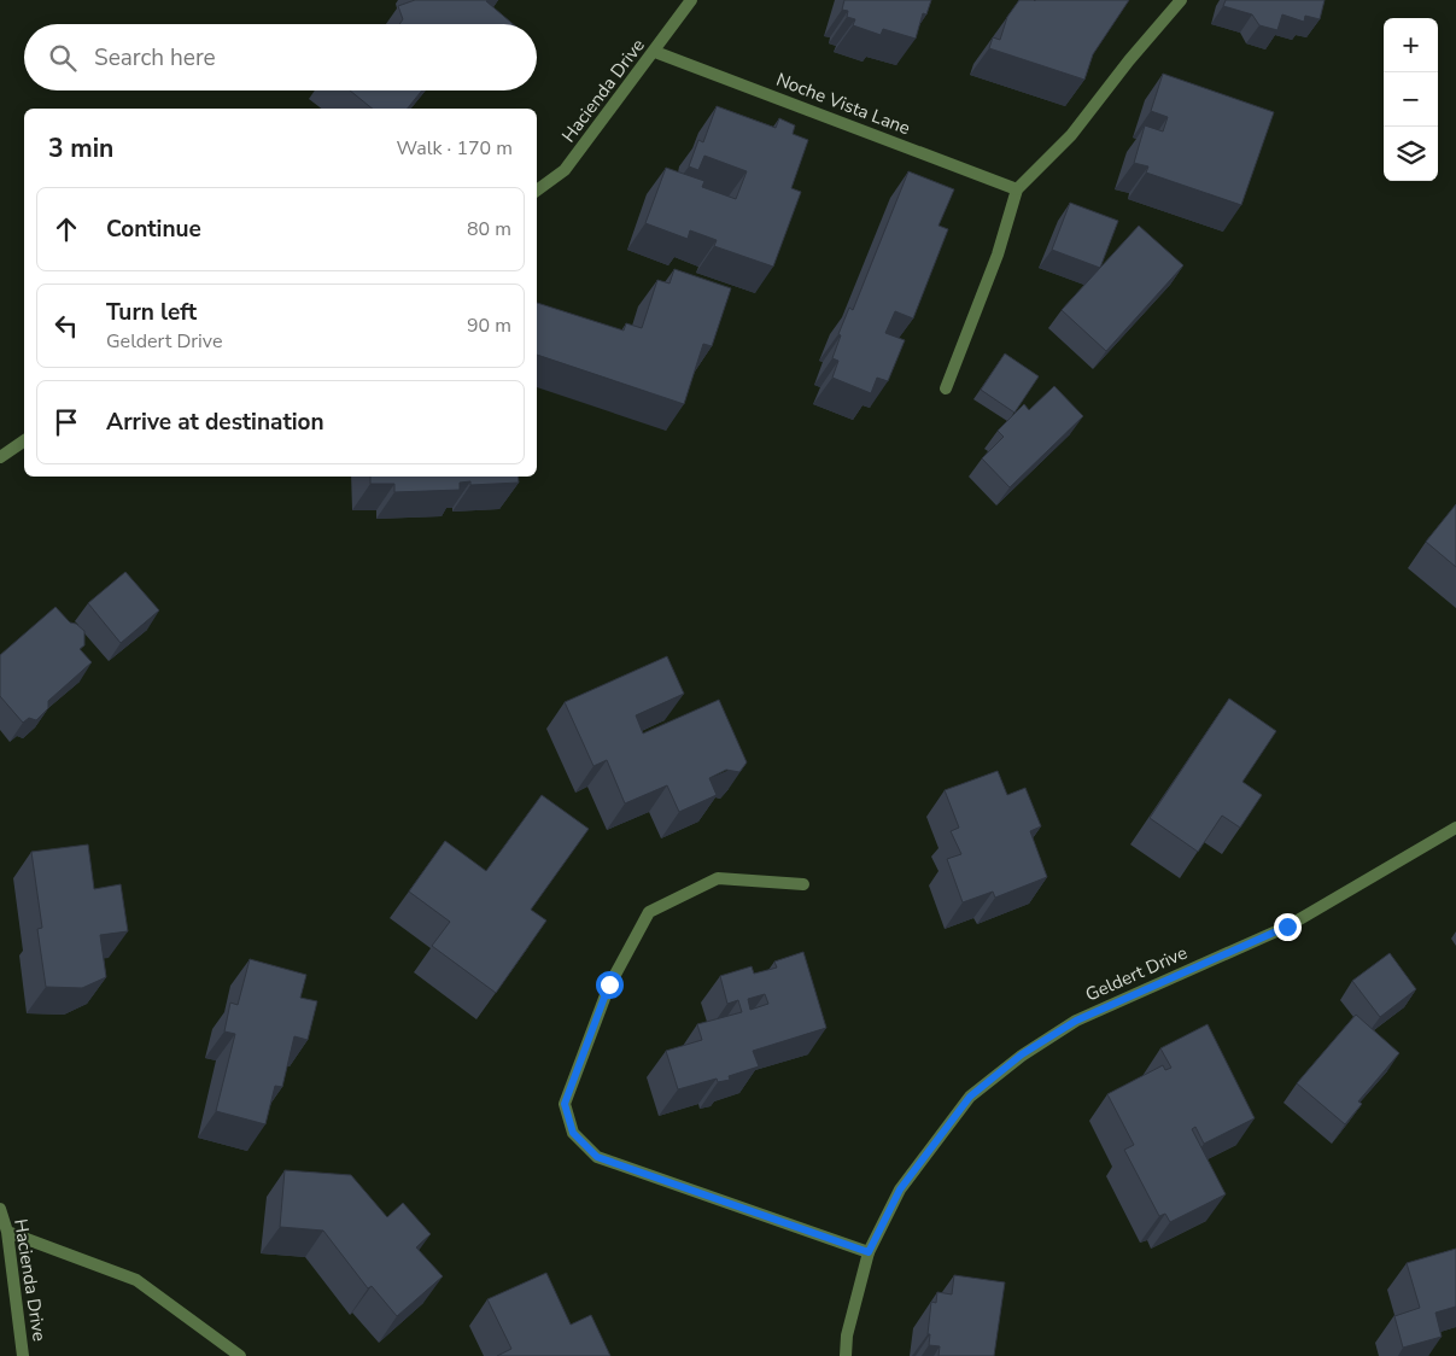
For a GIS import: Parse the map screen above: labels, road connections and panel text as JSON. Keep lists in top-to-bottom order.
{
  "streets": {
    "street": ["Hacienda Drive", "Noche Vista Lane", "Geldert Drive"]
  },
  "crossings": [
    ["Hacienda Drive", "Noche Vista Lane"]
  ],
  "page": {
    "map_buttons": ["+", "−"],
    "search": "Search here",
    "heading": ["3 min", "Walk · 170 m"],
    "list": [
      ["Continue", "80 m"],
      ["Turn left", "Geldert Drive", "90 m"],
      "Arrive at destination"
    ]
  }
}
